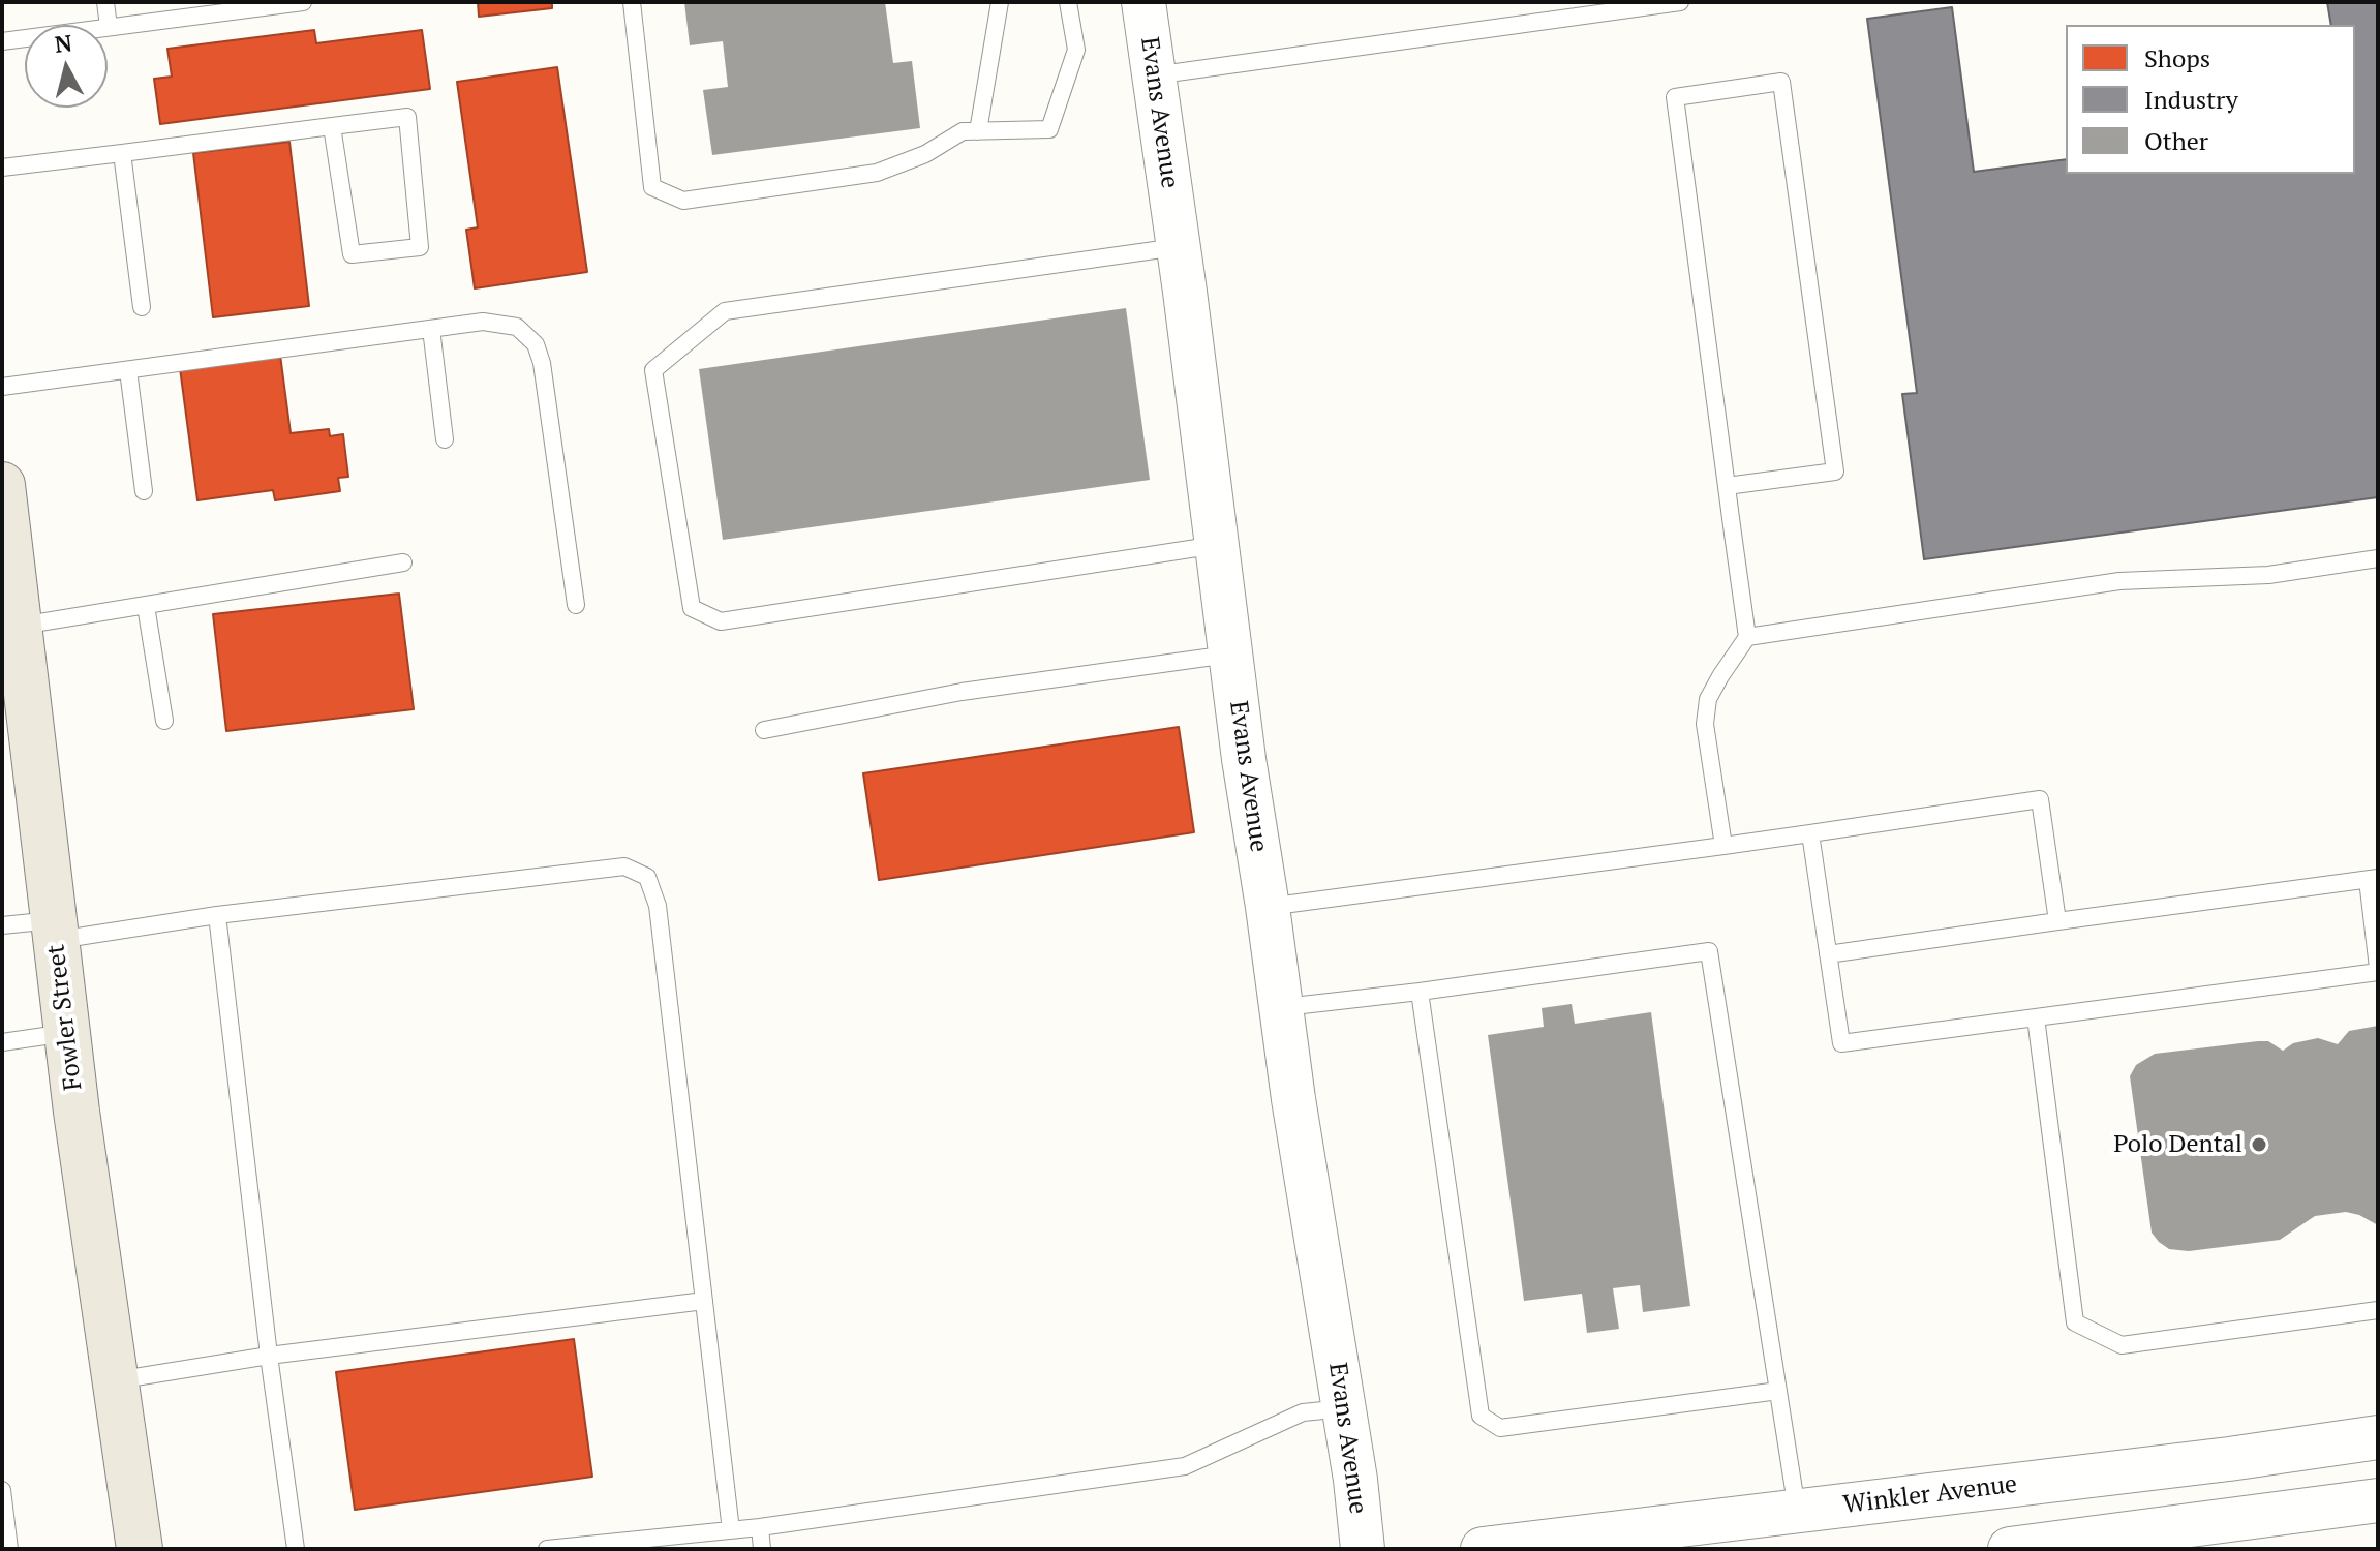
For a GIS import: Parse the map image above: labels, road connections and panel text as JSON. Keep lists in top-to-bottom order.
{
  "streets": {
    "main road": ["Fowler Street"],
    "street": ["Evans Avenue", "Winkler Avenue"]
  },
  "places": ["Polo Dental"],
  "legend": ["Shops", "Industry", "Other"],
  "north": "top"
}
